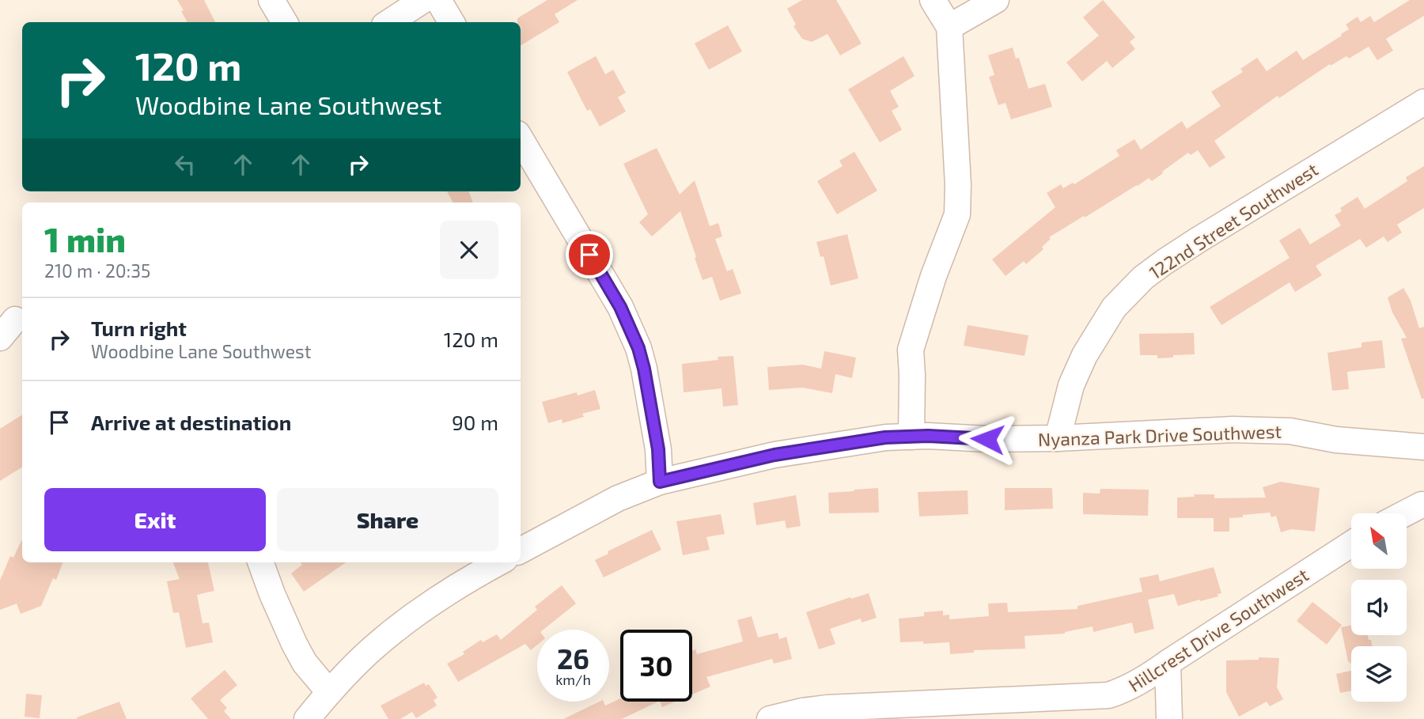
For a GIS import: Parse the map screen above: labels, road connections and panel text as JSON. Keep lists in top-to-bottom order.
{
  "streets": {
    "street": ["122nd Street Southwest", "Nyanza Park Drive Southwest", "Hillcrest Drive Southwest"]
  },
  "crossings": [
    ["122nd Street Southwest", "Nyanza Park Drive Southwest"]
  ],
  "north": "top left",
  "page": {
    "turn": ["120 m", "Woodbine Lane Southwest"],
    "heading": ["1 min", "210 m · 20:35"],
    "list": [
      {
        "name": "Turn right",
        "note": "Woodbine Lane Southwest",
        "value": "120 m"
      },
      {
        "name": "Arrive at destination",
        "value": "90 m"
      }
    ],
    "buttons": ["Exit", "Share"],
    "speed": "26 km/h",
    "limit": "30"
  }
}
